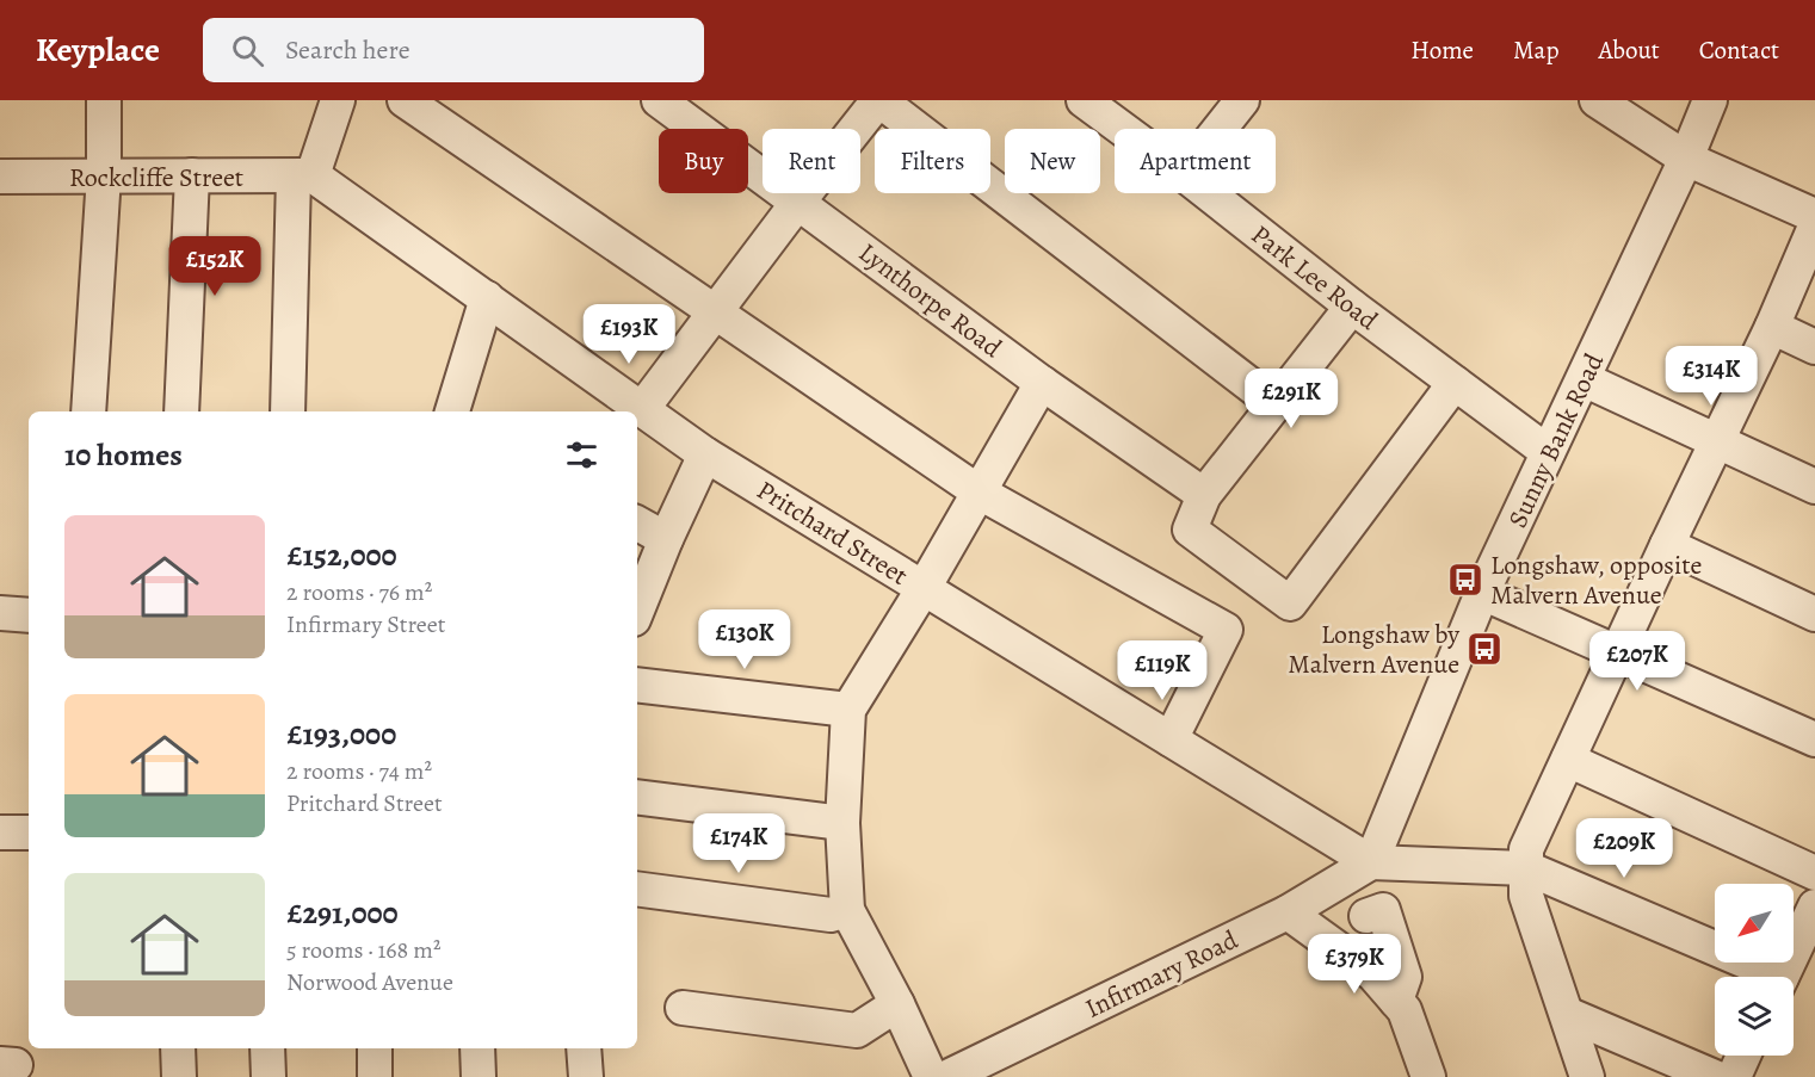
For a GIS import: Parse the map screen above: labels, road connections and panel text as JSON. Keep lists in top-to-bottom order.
{
  "streets": {
    "street": [
      "Rockcliffe Street",
      "Park Lee Road",
      "Lynthorpe Road",
      "Sunny Bank Road",
      "Pritchard Street",
      "Infirmary Road"
    ]
  },
  "crossings": [
    ["Rockcliffe Street", "Pritchard Street"],
    ["Park Lee Road", "Sunny Bank Road"],
    ["Sunny Bank Road", "Pritchard Street"],
    ["Sunny Bank Road", "Infirmary Road"],
    ["Pritchard Street", "Infirmary Road"]
  ],
  "places": {
    "bus stop": ["Longshaw, opposite Malvern Avenue", "Longshaw by Malvern Avenue"]
  },
  "north": "bottom left",
  "page": {
    "header": "Keyplace",
    "search": "Search here",
    "nav": [
      "Home",
      "Map",
      "About",
      "Contact"
    ],
    "chip": [
      "Buy",
      "Rent",
      "Filters",
      "New",
      "Apartment"
    ],
    "price": [
      "£152K",
      "£193K",
      "£314K",
      "£291K",
      "£130K",
      "£207K",
      "£119K",
      "£174K",
      "£209K",
      "£379K"
    ],
    "heading": "10 homes",
    "list": [
      {
        "name": "£152,000",
        "note": "2 rooms · 76 m² · Infirmary Street"
      },
      {
        "name": "£193,000",
        "note": "2 rooms · 74 m² · Pritchard Street"
      },
      {
        "name": "£291,000",
        "note": "5 rooms · 168 m² · Norwood Avenue"
      }
    ]
  }
}
